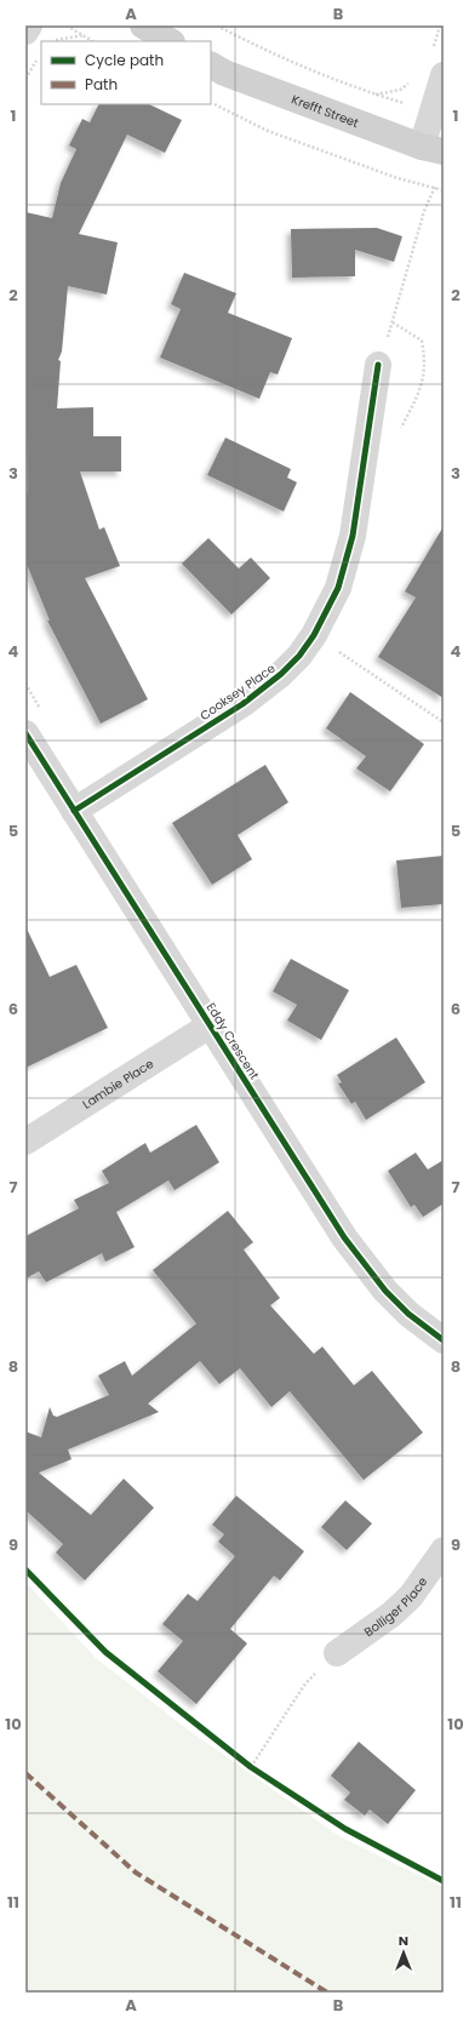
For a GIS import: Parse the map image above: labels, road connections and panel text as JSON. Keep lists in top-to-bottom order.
{
  "streets": {
    "street": [
      "Krefft Street",
      "Cooksey Place",
      "Eddy Crescent",
      "Lambie Place",
      "Bolliger Place"
    ]
  },
  "crossings": [
    ["Cooksey Place", "Eddy Crescent"],
    ["Eddy Crescent", "Lambie Place"]
  ],
  "legend": ["Cycle path", "Path"],
  "north": "top",
  "grid": {
    "columns": ["A", "B"],
    "rows": [
      "1",
      "2",
      "3",
      "4",
      "5",
      "6",
      "7",
      "8",
      "9",
      "10",
      "11"
    ]
  }
}
